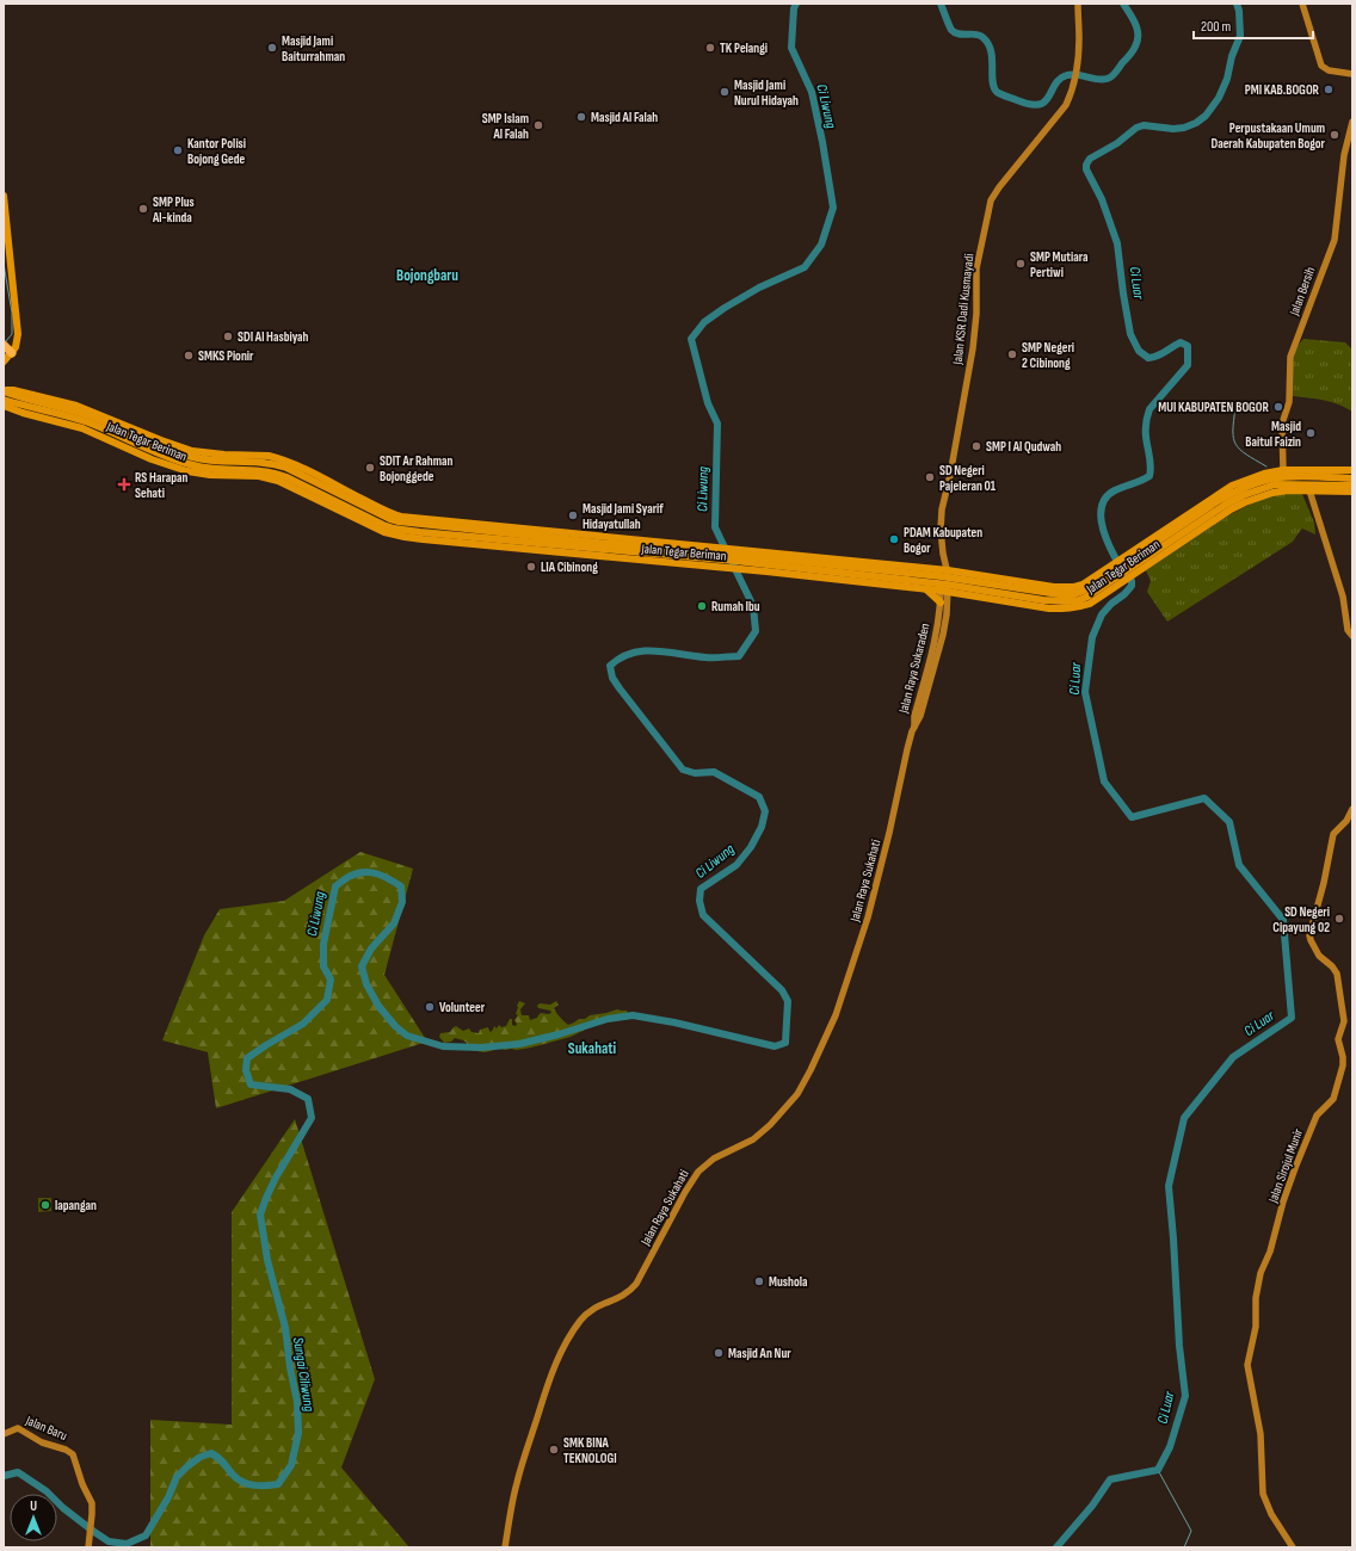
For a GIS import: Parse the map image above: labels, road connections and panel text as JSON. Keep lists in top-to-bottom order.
{
  "streets": {
    "main road": [
      "Jalan Bersih",
      "Jalan KSR Dadi Kusmayadi",
      "Jalan Tegar Beriman",
      "Jalan Raya Sukaraden",
      "Jalan Raya Sukahati",
      "Jalan Sirojul Munir",
      "Jalan Baru"
    ]
  },
  "crossings": [
    ["Jalan Bersih", "Jalan Tegar Beriman"],
    ["Jalan KSR Dadi Kusmayadi", "Jalan Tegar Beriman"],
    ["Jalan KSR Dadi Kusmayadi", "Jalan Raya Sukaraden"],
    ["Jalan Tegar Beriman", "Jalan Raya Sukaraden"],
    ["Jalan Raya Sukaraden", "Jalan Raya Sukahati"]
  ],
  "districts": ["Bojongbaru", "Sukahati"],
  "water": ["Ci Liwung", "Ci Luar", "Sungai Ciliwung"],
  "places": {
    "other": [
      "Masjid Jami Baiturrahman",
      "TK Pelangi",
      "PMI KAB.BOGOR",
      "Masjid Jami Nurul Hidayah",
      "Masjid Al Falah",
      "SMP Islam Al Falah",
      "Perpustakaan Umum Daerah Kabupaten Bogor",
      "Kantor Polisi Bojong Gede",
      "SMP Plus Al-kinda",
      "SMP Mutiara Pertiwi",
      "SDI Al Hasbiyah",
      "SMP Negeri 2 Cibinong",
      "SMKS Pionir",
      "MUI KABUPATEN BOGOR",
      "Masjid Baitul Faizin",
      "SMP I Al Qudwah",
      "SDIT Ar Rahman Bojonggede",
      "SD Negeri Pajeleran 01",
      "Masjid Jami Syarif Hidayatullah",
      "PDAM Kabupaten Bogor",
      "LIA Cibinong",
      "Rumah Ibu",
      "SD Negeri Cipayung 02",
      "Volunteer",
      "lapangan",
      "Mushola",
      "Masjid An Nur",
      "SMK BINA TEKNOLOGI"
    ],
    "health": ["RS Harapan Sehati"]
  },
  "scale_bar": "200 m",
  "north": "top"
}
